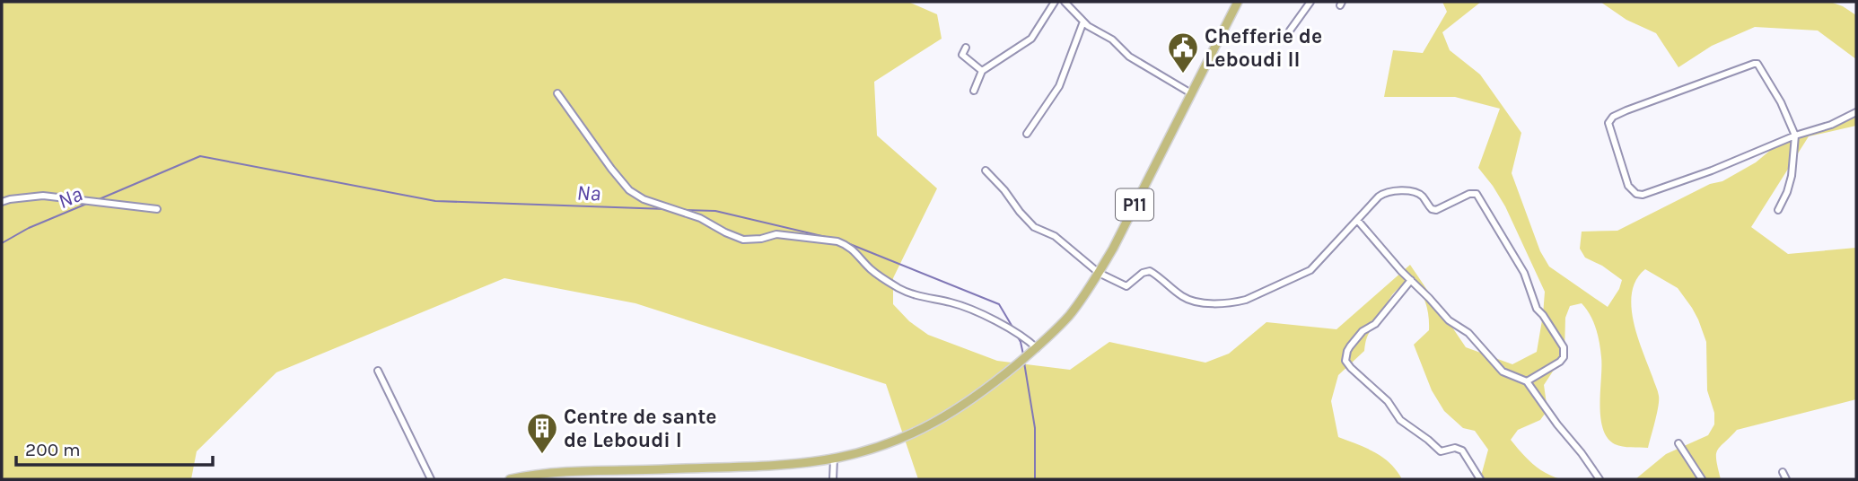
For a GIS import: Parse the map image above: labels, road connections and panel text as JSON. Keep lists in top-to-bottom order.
{
  "streets": {
    "main road": ["P11"]
  },
  "water": ["Na"],
  "places": {
    "public building": ["Chefferie de Leboudi II"],
    "building": ["Centre de sante de Leboudi I"]
  },
  "scale_bar": "200 m"
}
